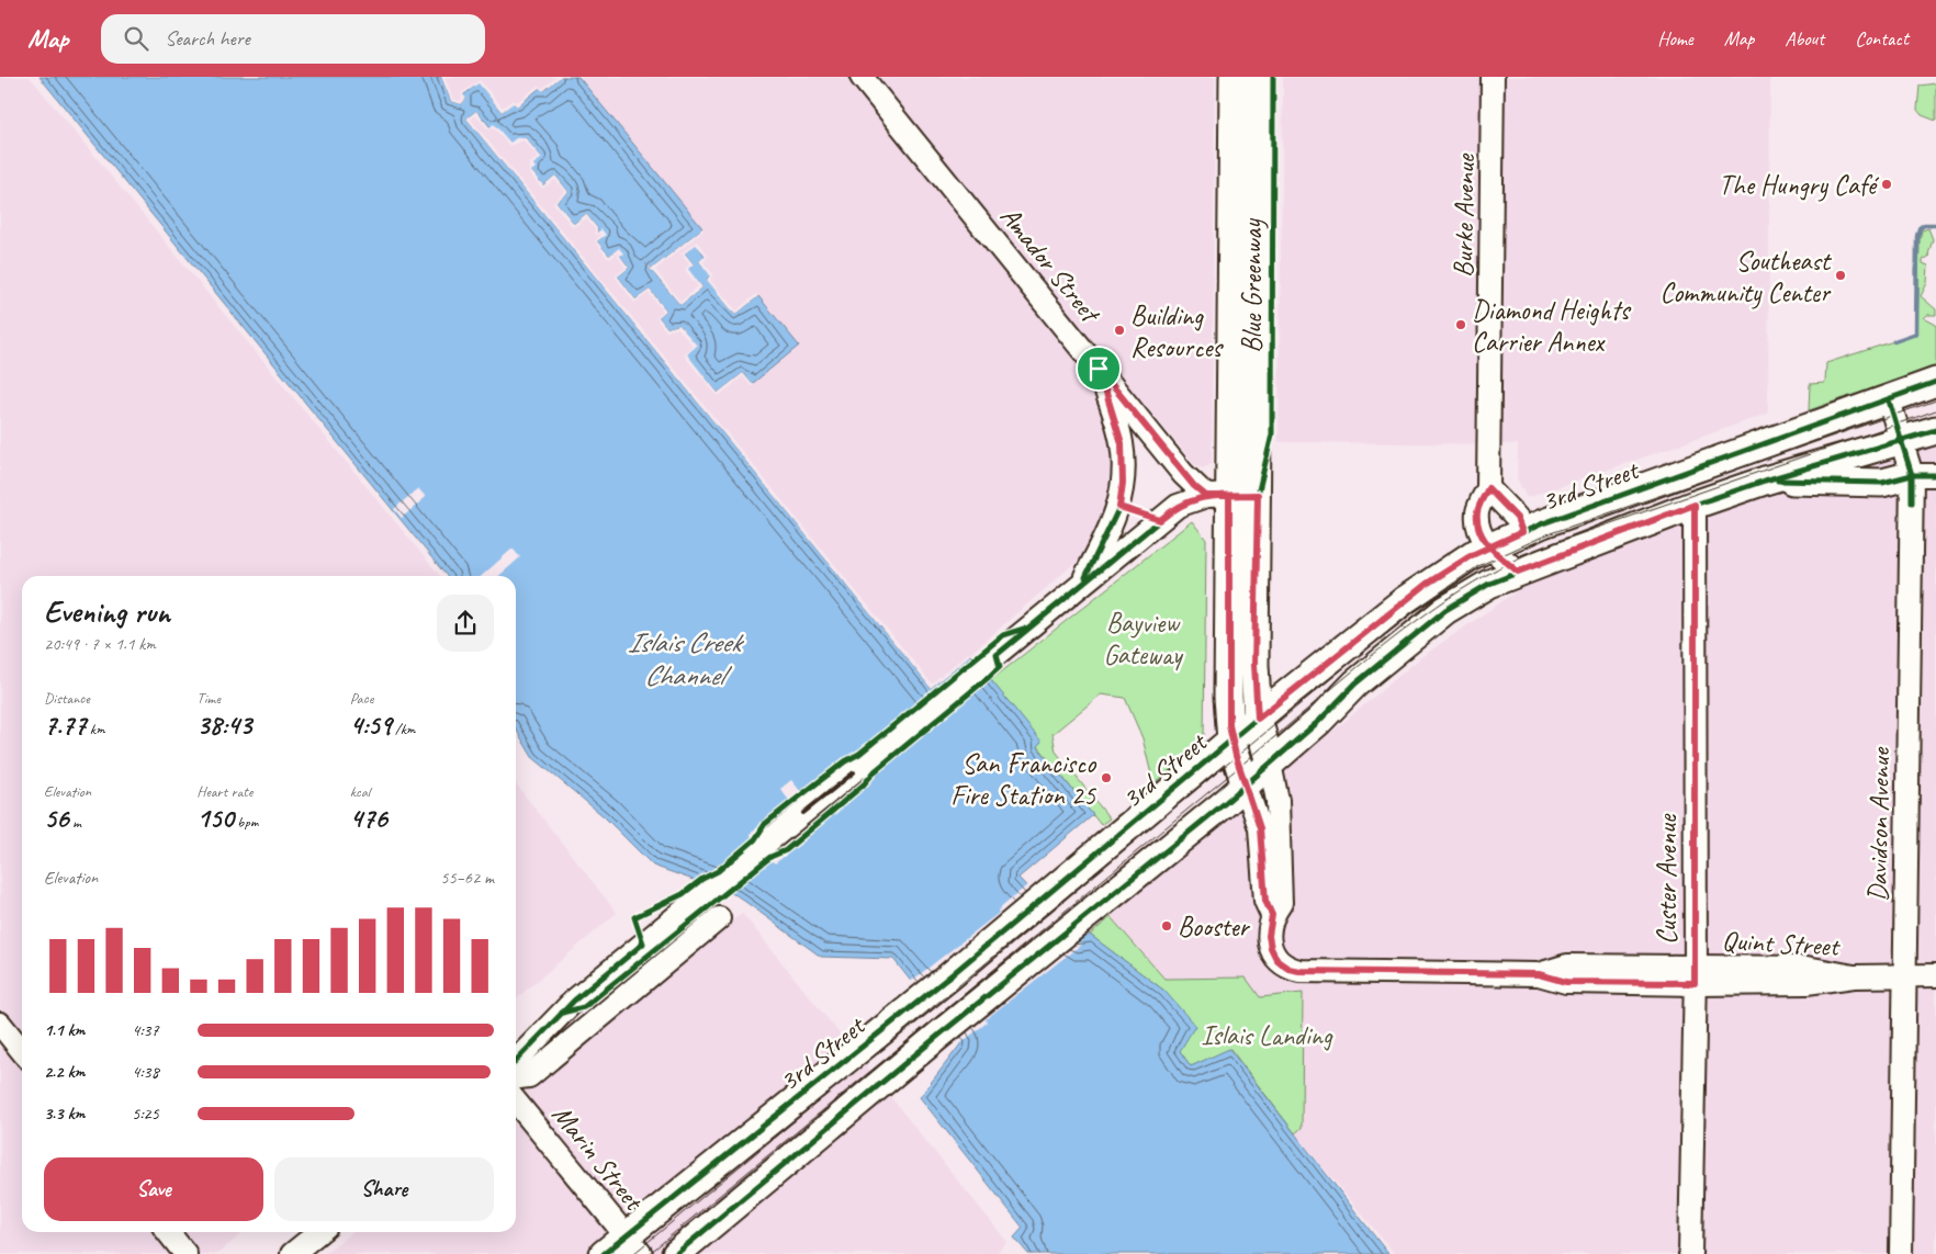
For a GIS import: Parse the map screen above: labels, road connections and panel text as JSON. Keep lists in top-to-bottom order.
{
  "streets": {
    "main road": ["3rd Street"],
    "street": [
      "Burke Avenue",
      "Amador Street",
      "Davidson Avenue",
      "Custer Avenue",
      "Quint Street",
      "Marin Street"
    ],
    "cycle path": ["Blue Greenway"]
  },
  "crossings": [
    ["Burke Avenue", "3rd Street"],
    ["3rd Street", "Davidson Avenue"],
    ["3rd Street", "Custer Avenue"],
    ["3rd Street", "Marin Street"],
    ["Davidson Avenue", "Quint Street"],
    ["Custer Avenue", "Quint Street"]
  ],
  "water": ["Islais Creek Channel"],
  "parks": ["Bayview Gateway", "Islais Landing"],
  "places": [
    "The Hungry Café",
    "Southeast Community Center",
    "Diamond Heights Carrier Annex",
    "Building Resources",
    "San Francisco Fire Station 25",
    "Booster"
  ],
  "page": {
    "header": "Map",
    "search": "Search here",
    "nav": [
      "Home",
      "Map",
      "About",
      "Contact"
    ],
    "heading": ["Evening run", "20:49 · 7 × 1.1 km"],
    "stats": [
      ["Distance", "7.77 km"],
      ["Time", "38:43"],
      ["Pace", "4:59 /km"],
      ["Elevation", "56 m"],
      ["Heart rate", "150 bpm"],
      ["kcal", "476"]
    ],
    "chart": ["Elevation", "55–62 m"],
    "list": [
      {
        "name": "1.1 km",
        "note": "4:37"
      },
      {
        "name": "2.2 km",
        "note": "4:38"
      },
      {
        "name": "3.3 km",
        "note": "5:25"
      }
    ],
    "buttons": ["Save", "Share"]
  }
}
